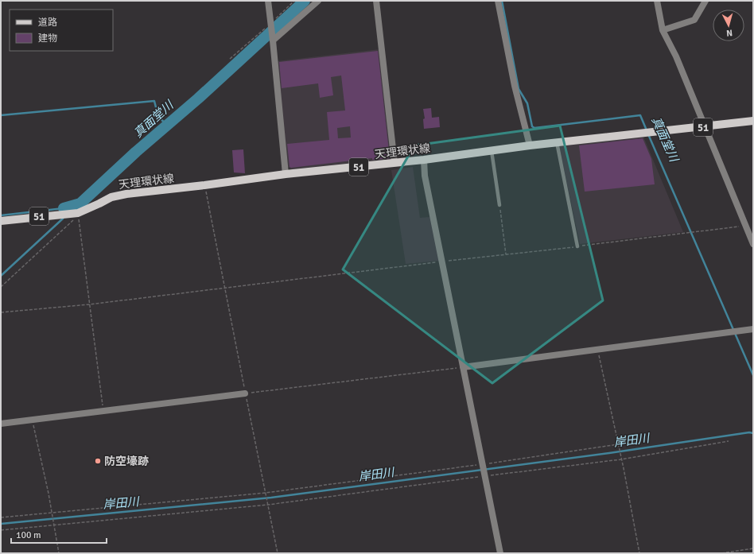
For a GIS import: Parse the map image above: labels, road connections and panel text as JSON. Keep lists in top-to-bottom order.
{
  "streets": {
    "main road": ["51", "天理環状線"]
  },
  "water": ["真面堂川", "岸田川"],
  "places": ["防空壕跡"],
  "legend": ["道路", "建物"],
  "scale_bar": "100 m",
  "north": "bottom"
}
